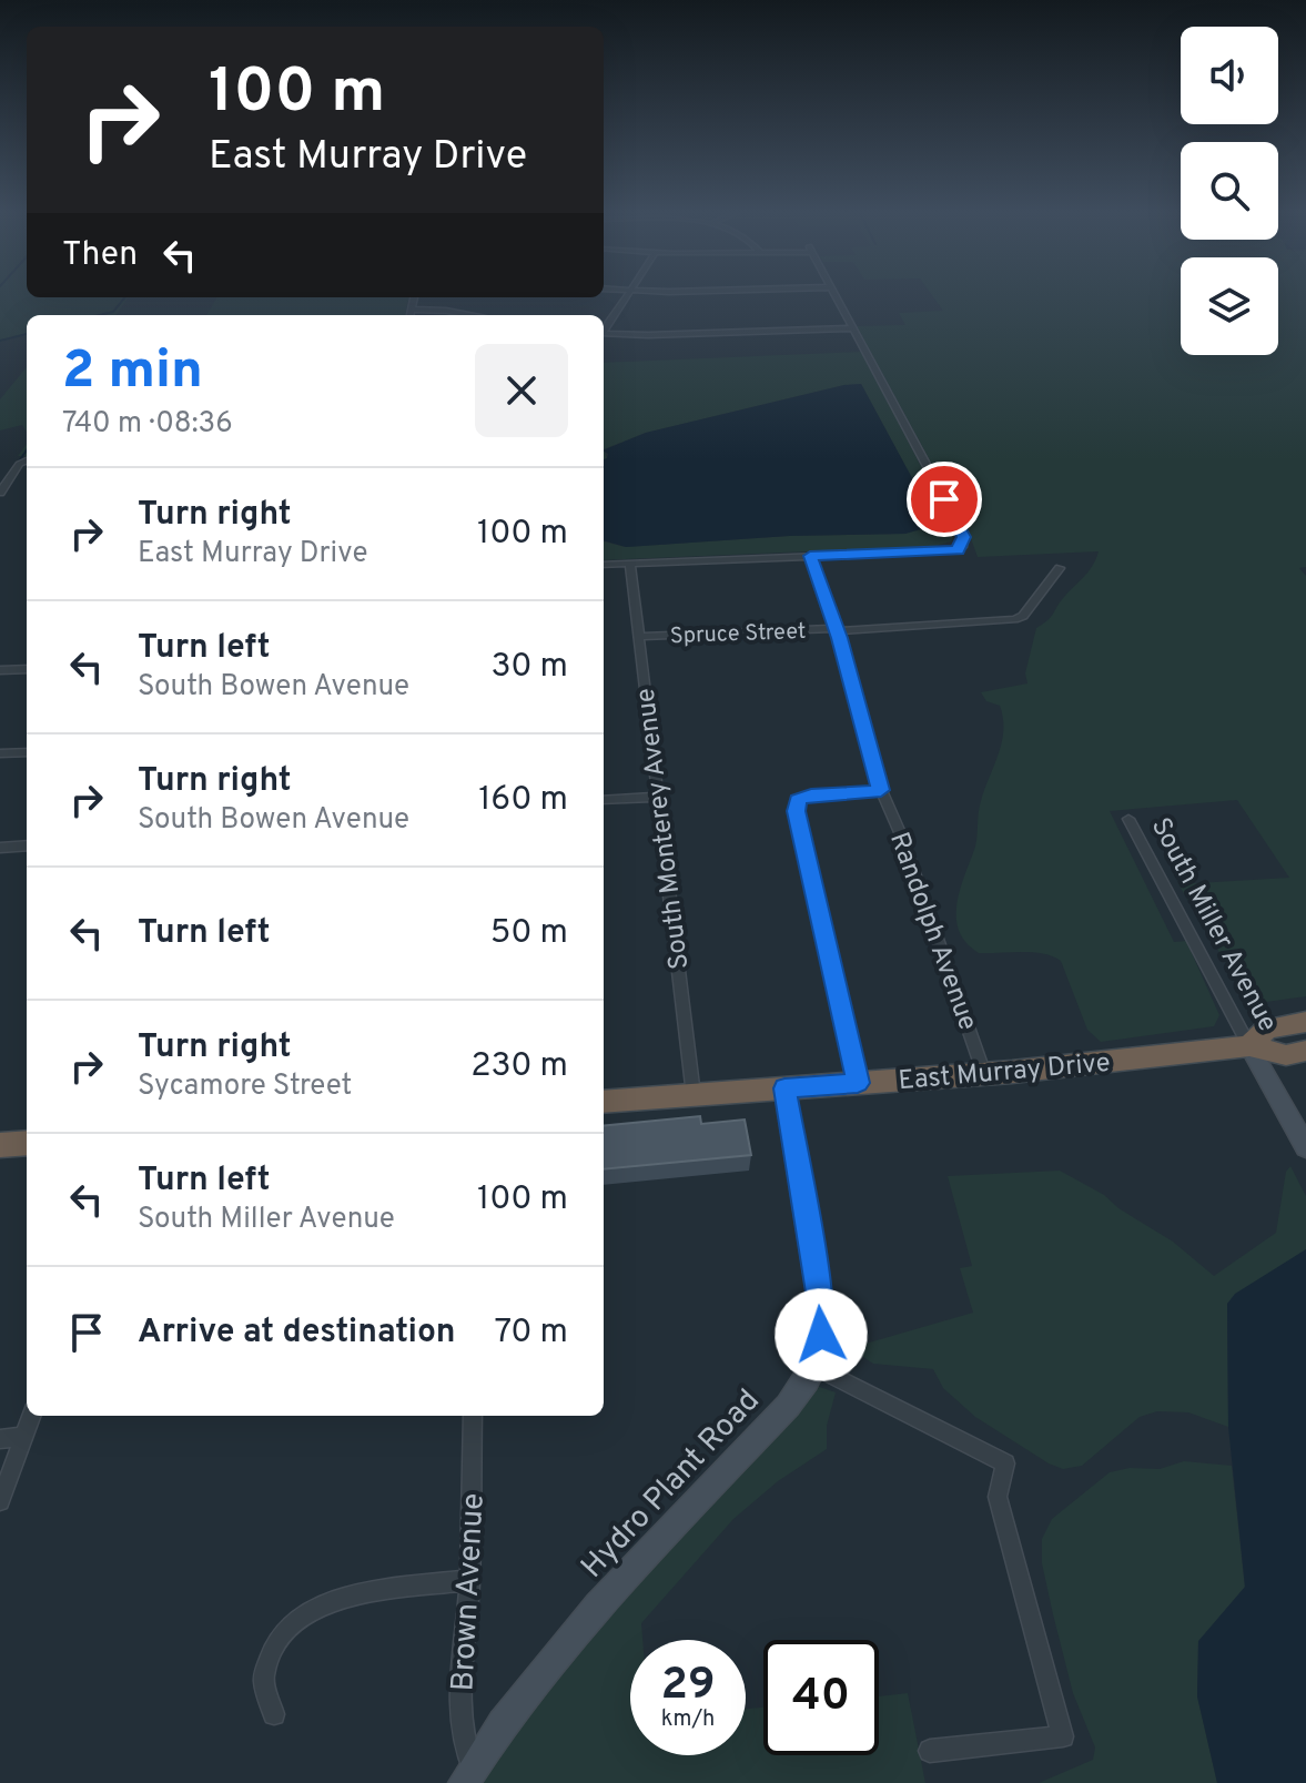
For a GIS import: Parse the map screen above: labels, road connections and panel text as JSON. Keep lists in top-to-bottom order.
{
  "streets": {
    "highway": ["East Murray Drive"],
    "street": [
      "Spruce Street",
      "South Monterey Avenue",
      "South Miller Avenue",
      "Randolph Avenue",
      "Hydro Plant Road",
      "Brown Avenue"
    ]
  },
  "crossings": [
    ["Spruce Street", "South Monterey Avenue"],
    ["Spruce Street", "Randolph Avenue"],
    ["South Monterey Avenue", "East Murray Drive"],
    ["South Miller Avenue", "East Murray Drive"],
    ["Randolph Avenue", "East Murray Drive"],
    ["East Murray Drive", "Hydro Plant Road"],
    ["Hydro Plant Road", "Brown Avenue"]
  ],
  "page": {
    "turn": ["100 m", "East Murray Drive"],
    "then": "Then",
    "heading": ["2 min", "740 m · 08:36"],
    "list": [
      {
        "name": "Turn right",
        "note": "East Murray Drive",
        "value": "100 m"
      },
      {
        "name": "Turn left",
        "note": "South Bowen Avenue",
        "value": "30 m"
      },
      {
        "name": "Turn right",
        "note": "South Bowen Avenue",
        "value": "160 m"
      },
      {
        "name": "Turn left",
        "value": "50 m"
      },
      {
        "name": "Turn right",
        "note": "Sycamore Street",
        "value": "230 m"
      },
      {
        "name": "Turn left",
        "note": "South Miller Avenue",
        "value": "100 m"
      },
      {
        "name": "Arrive at destination",
        "value": "70 m"
      }
    ],
    "speed": "29 km/h",
    "limit": "40"
  }
}
